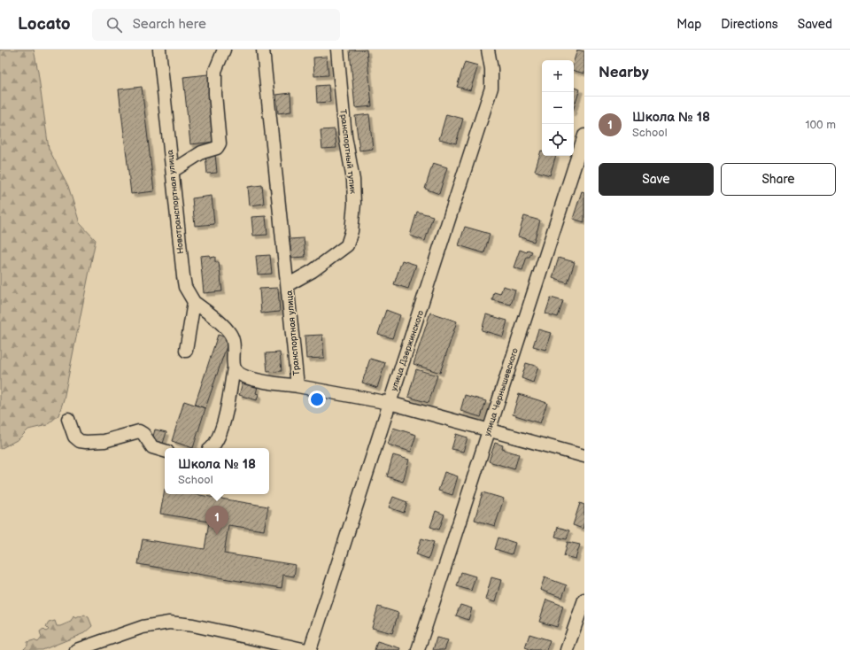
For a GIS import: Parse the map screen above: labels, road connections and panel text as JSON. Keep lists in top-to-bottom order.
{
  "streets": {
    "street": [
      "Транспортный тупик",
      "Новотранспортная улица",
      "Транспортная улица",
      "улица Дзержинского",
      "улица Чернышевского"
    ]
  },
  "crossings": [
    ["Транспортный тупик", "Транспортная улица"],
    ["Транспортная улица", "улица Дзержинского"],
    ["Транспортная улица", "улица Чернышевского"]
  ],
  "page": {
    "header": "Locato",
    "search": "Search here",
    "nav": ["Map", "Directions", "Saved"],
    "heading": "Nearby",
    "map_buttons": ["+", "−"],
    "list": [
      {
        "mark": "1",
        "name": "Школа № 18",
        "note": "School",
        "value": "100 m"
      }
    ],
    "buttons": ["Save", "Share"],
    "popup": ["Школа № 18", "School"],
    "pins": "1"
  }
}
